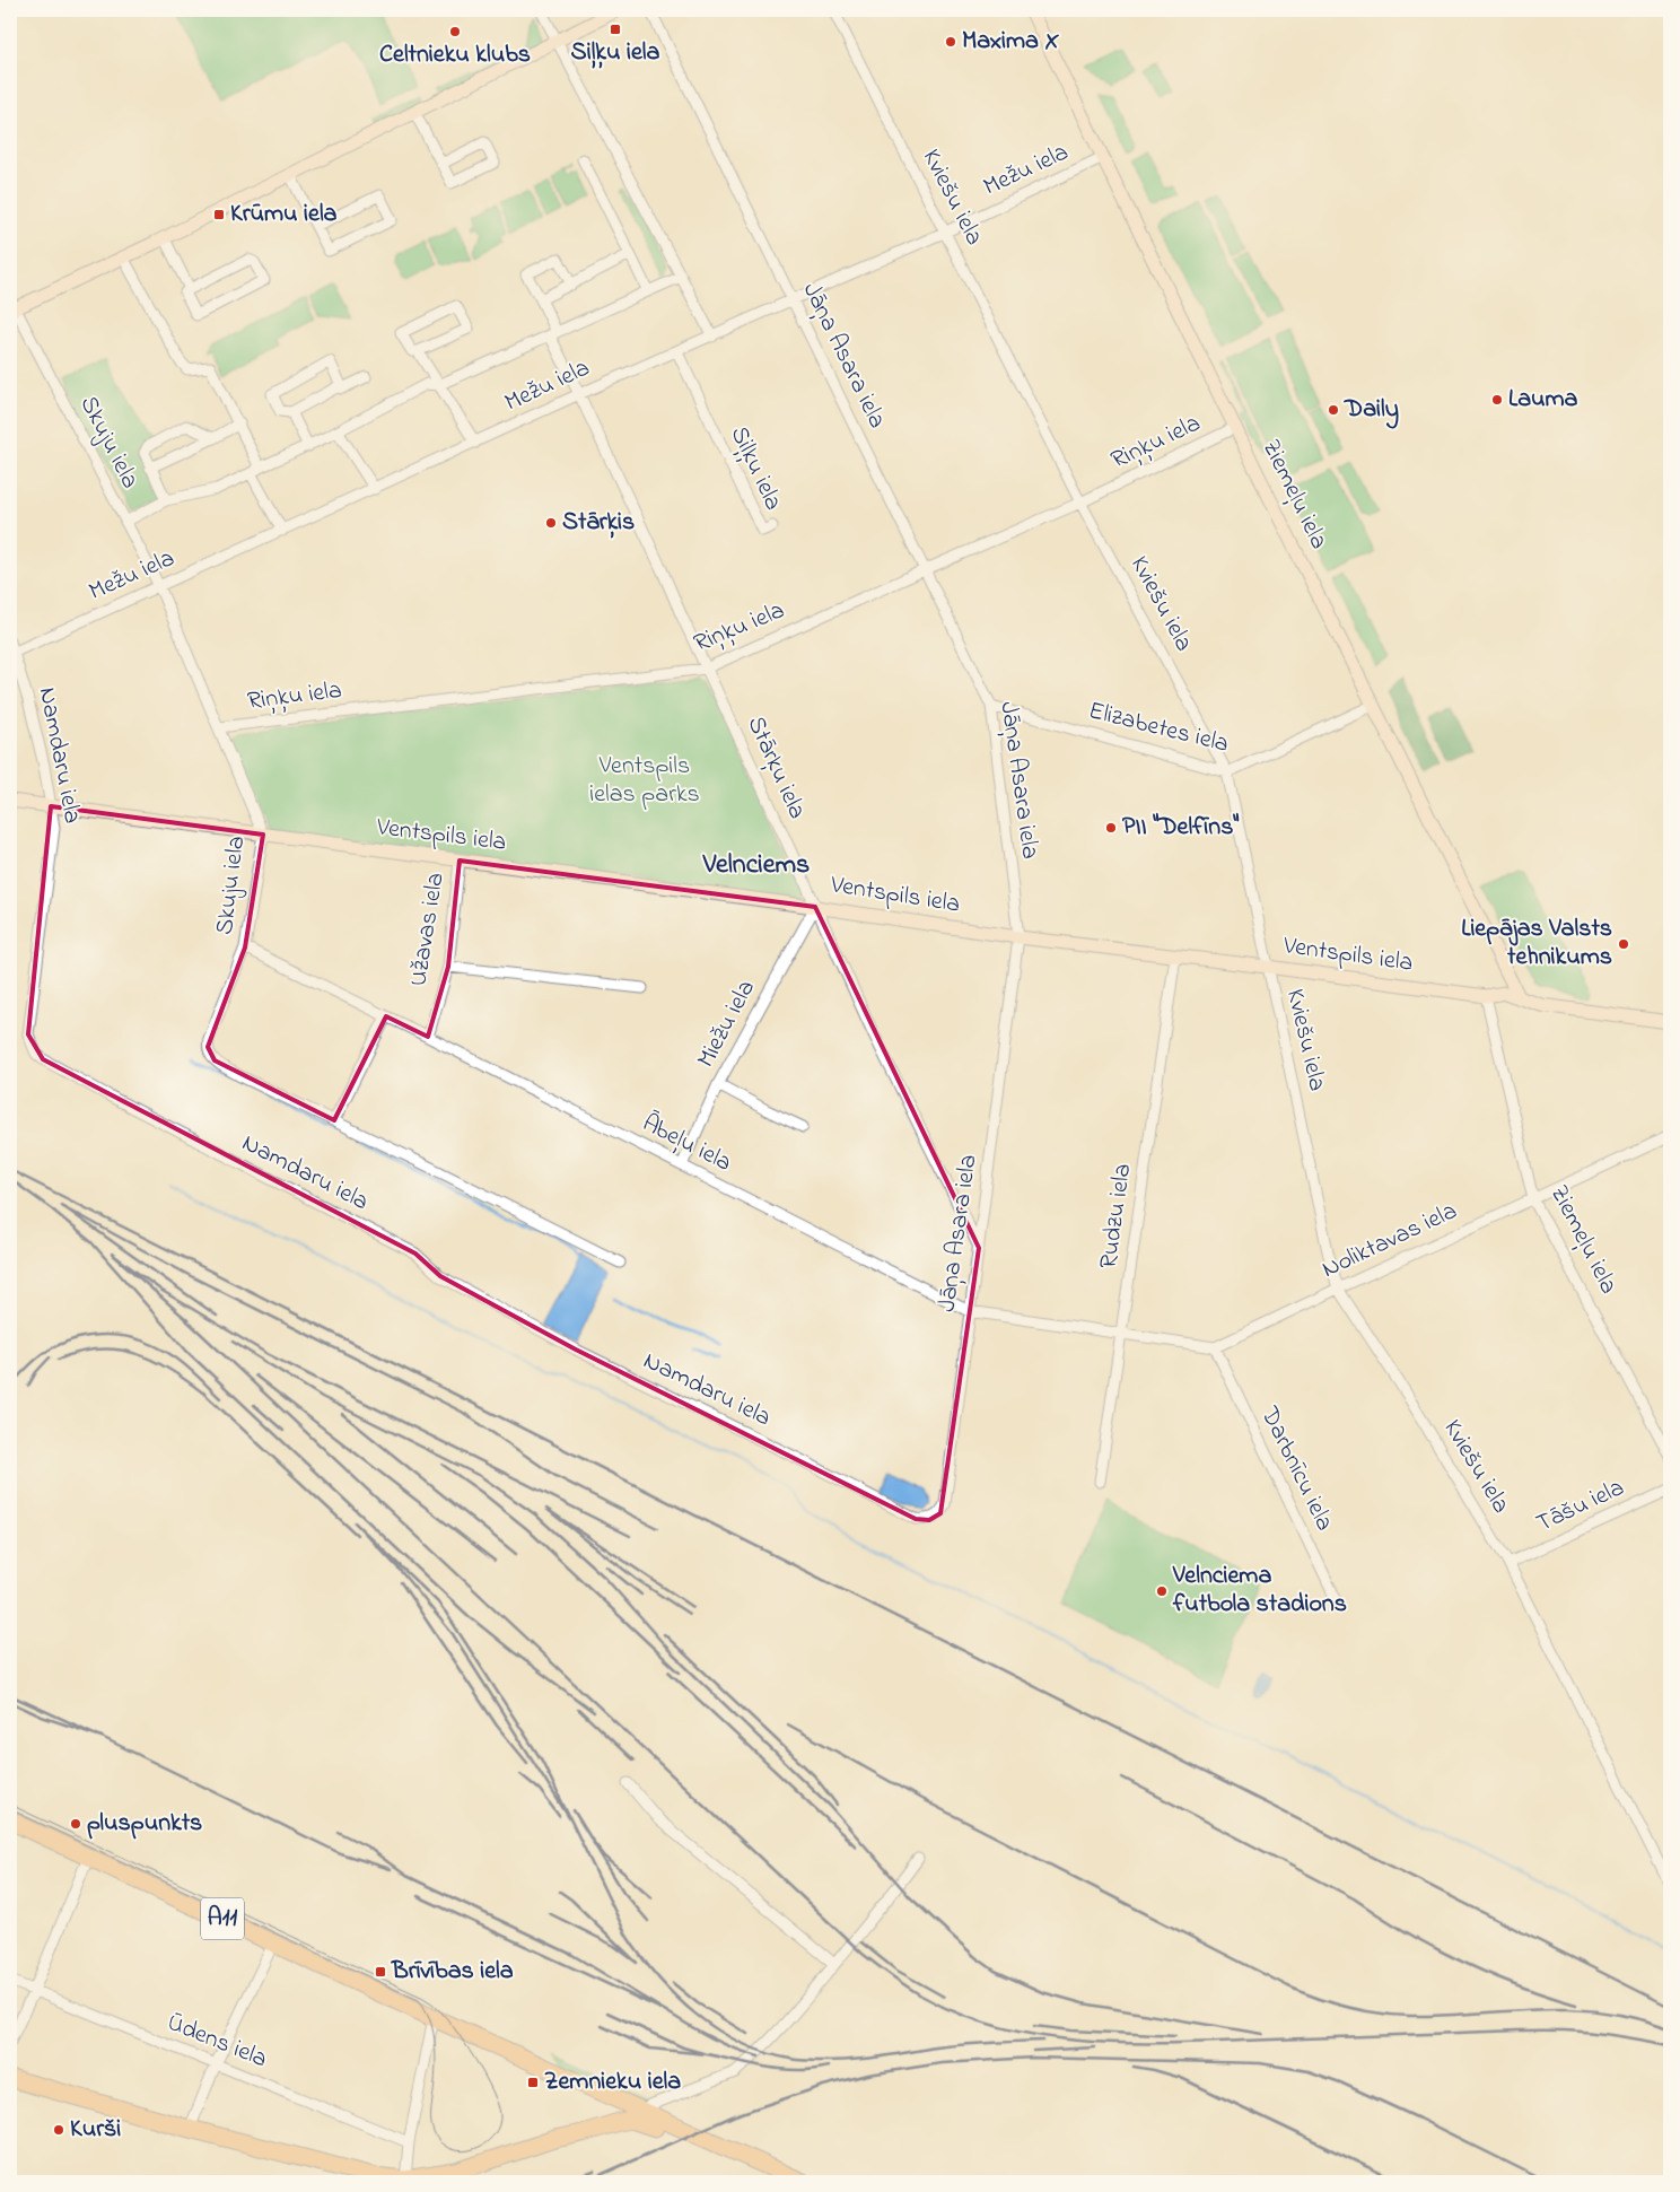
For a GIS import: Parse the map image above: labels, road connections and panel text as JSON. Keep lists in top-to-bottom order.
{
  "streets": {
    "highway": ["A11"],
    "street": [
      "Mežu iela",
      "Kviešu iela",
      "Jāņa Asara iela",
      "Skuju iela",
      "Riņķu iela",
      "Siļķu iela",
      "Ziemeļu iela",
      "Elizabetes iela",
      "Namdaru iela",
      "Stārķu iela",
      "Ventspils iela",
      "Užavas iela",
      "Miežu iela",
      "Ābeļu iela",
      "Rudzu iela",
      "Noliktavas iela",
      "Darbnīcu iela",
      "Tāšu iela",
      "Ūdens iela"
    ]
  },
  "crossings": [
    ["Mežu iela", "Kviešu iela"],
    ["Mežu iela", "Jāņa Asara iela"],
    ["Mežu iela", "Skuju iela"],
    ["Mežu iela", "Siļķu iela"],
    ["Mežu iela", "Ziemeļu iela"],
    ["Mežu iela", "Namdaru iela"],
    ["Mežu iela", "Stārķu iela"],
    ["Kviešu iela", "Riņķu iela"],
    ["Kviešu iela", "Elizabetes iela"],
    ["Kviešu iela", "Ventspils iela"],
    ["Kviešu iela", "Noliktavas iela"],
    ["Kviešu iela", "Tāšu iela"],
    ["Jāņa Asara iela", "Riņķu iela"],
    ["Jāņa Asara iela", "Elizabetes iela"],
    ["Jāņa Asara iela", "Namdaru iela"],
    ["Jāņa Asara iela", "Stārķu iela"],
    ["Jāņa Asara iela", "Ventspils iela"],
    ["Jāņa Asara iela", "Ābeļu iela"],
    ["Skuju iela", "Riņķu iela"],
    ["Skuju iela", "Ventspils iela"],
    ["Skuju iela", "Ābeļu iela"],
    ["Riņķu iela", "Ziemeļu iela"],
    ["Riņķu iela", "Stārķu iela"],
    ["Ziemeļu iela", "Elizabetes iela"],
    ["Ziemeļu iela", "Ventspils iela"],
    ["Ziemeļu iela", "Noliktavas iela"],
    ["Namdaru iela", "Ventspils iela"],
    ["Stārķu iela", "Ventspils iela"],
    ["Stārķu iela", "Miežu iela"],
    ["Ventspils iela", "Užavas iela"],
    ["Ventspils iela", "Miežu iela"],
    ["Ventspils iela", "Rudzu iela"],
    ["Užavas iela", "Ābeļu iela"],
    ["Miežu iela", "Ābeļu iela"],
    ["Ābeļu iela", "Rudzu iela"],
    ["Noliktavas iela", "Darbnīcu iela"]
  ],
  "districts": ["Velnciems"],
  "parks": ["Ventspils ielas parks"],
  "places": {
    "transit": [
      "Siļķu iela",
      "Krūmu iela",
      "Brīvības iela",
      "Zemnieku iela"
    ],
    "other": [
      "Celtnieku klubs",
      "Maxima X",
      "Lauma",
      "Daily",
      "Stārķis",
      "PII \"Delfīns\"",
      "Liepājas Valsts tehnikums",
      "Velnciema futbola stadions",
      "pluspunkts",
      "Kurši"
    ]
  }
}
